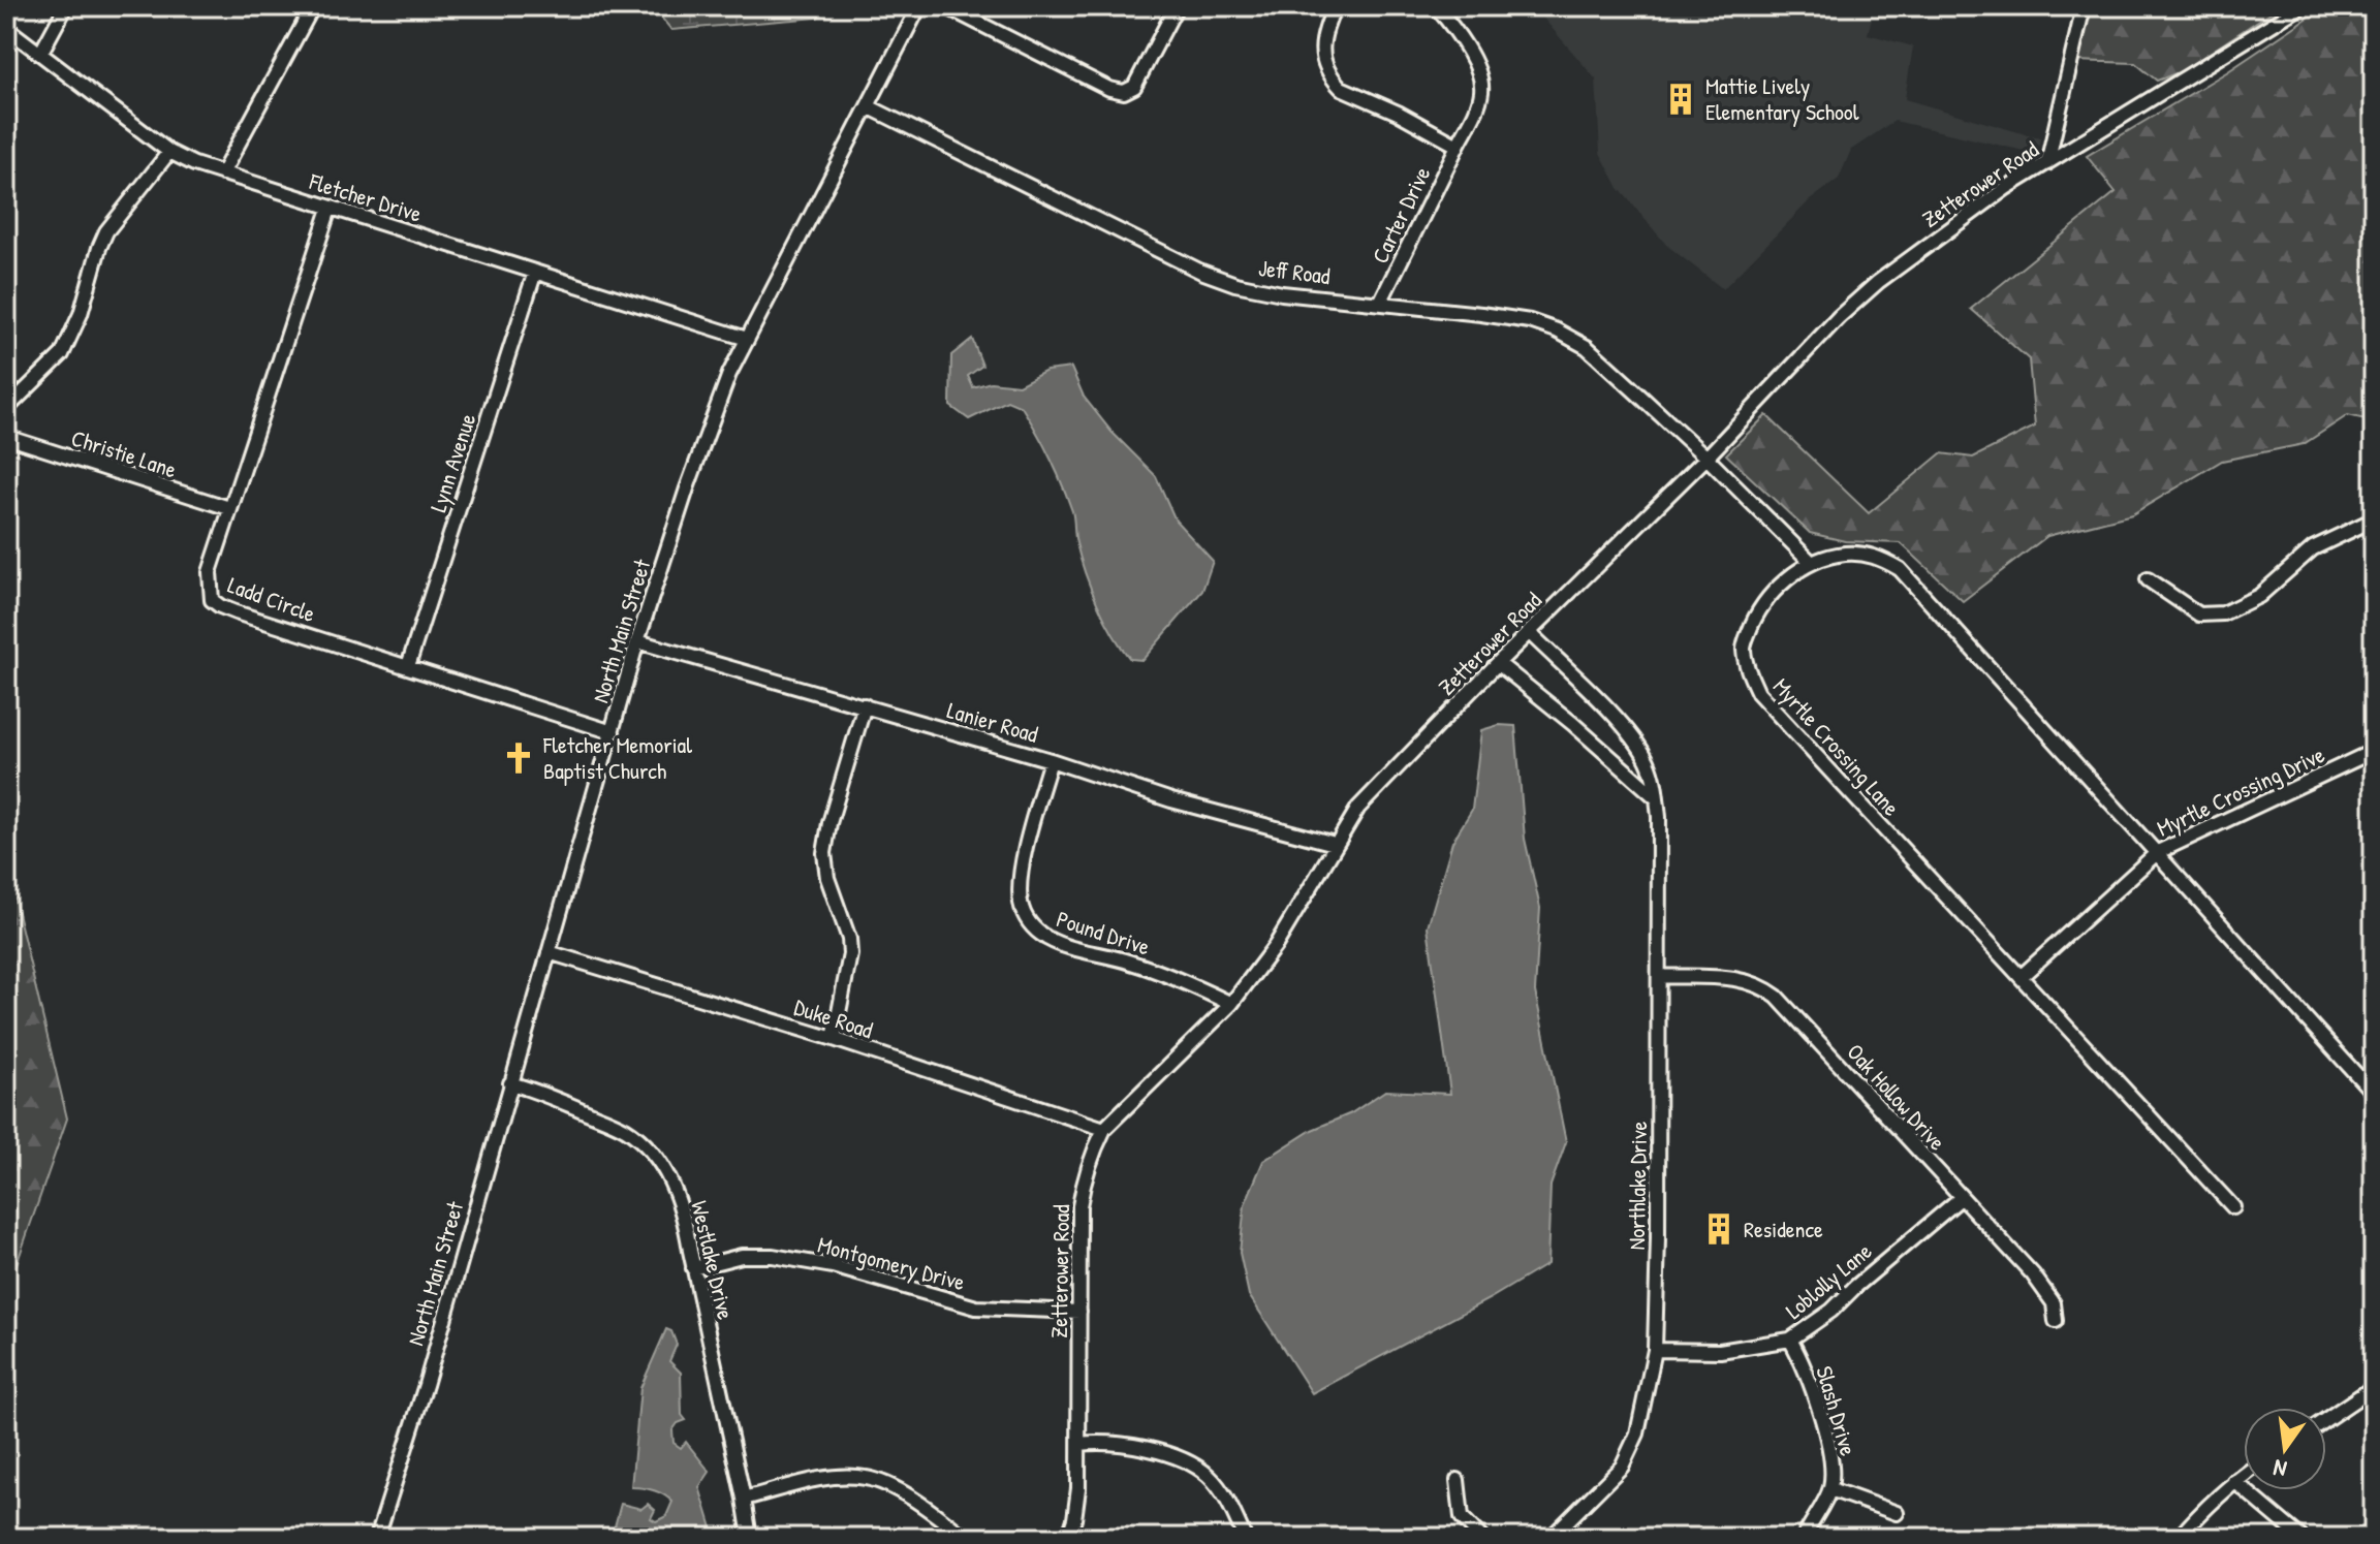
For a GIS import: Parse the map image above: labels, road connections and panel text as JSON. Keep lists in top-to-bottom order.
{
  "streets": {
    "street": [
      "Zetterower Road",
      "Fletcher Drive",
      "Carter Drive",
      "Jeff Road",
      "Christie Lane",
      "Lynn Avenue",
      "Ladd Circle",
      "North Main Street",
      "Lanier Road",
      "Myrtle Crossing Lane",
      "Myrtle Crossing Drive",
      "Pound Drive",
      "Duke Road",
      "Oak Hollow Drive",
      "Northlake Drive",
      "Westlake Drive",
      "Montgomery Drive",
      "Loblolly Lane",
      "Slash Drive"
    ]
  },
  "crossings": [
    ["Zetterower Road", "Jeff Road"],
    ["Zetterower Road", "Lanier Road"],
    ["Zetterower Road", "Pound Drive"],
    ["Zetterower Road", "Duke Road"],
    ["Zetterower Road", "Northlake Drive"],
    ["Zetterower Road", "Montgomery Drive"],
    ["Fletcher Drive", "Lynn Avenue"],
    ["Fletcher Drive", "Ladd Circle"],
    ["Fletcher Drive", "North Main Street"],
    ["Carter Drive", "Jeff Road"],
    ["Jeff Road", "North Main Street"],
    ["Jeff Road", "Myrtle Crossing Lane"],
    ["Christie Lane", "Ladd Circle"],
    ["Lynn Avenue", "Ladd Circle"],
    ["Ladd Circle", "North Main Street"],
    ["North Main Street", "Lanier Road"],
    ["North Main Street", "Duke Road"],
    ["North Main Street", "Westlake Drive"],
    ["Lanier Road", "Pound Drive"],
    ["Myrtle Crossing Lane", "Myrtle Crossing Drive"],
    ["Oak Hollow Drive", "Northlake Drive"],
    ["Oak Hollow Drive", "Loblolly Lane"],
    ["Northlake Drive", "Loblolly Lane"],
    ["Westlake Drive", "Montgomery Drive"],
    ["Loblolly Lane", "Slash Drive"]
  ],
  "places": {
    "building": ["Mattie Lively Elementary School", "Residence"],
    "church": ["Fletcher Memorial Baptist Church"]
  },
  "north": "bottom"
}
